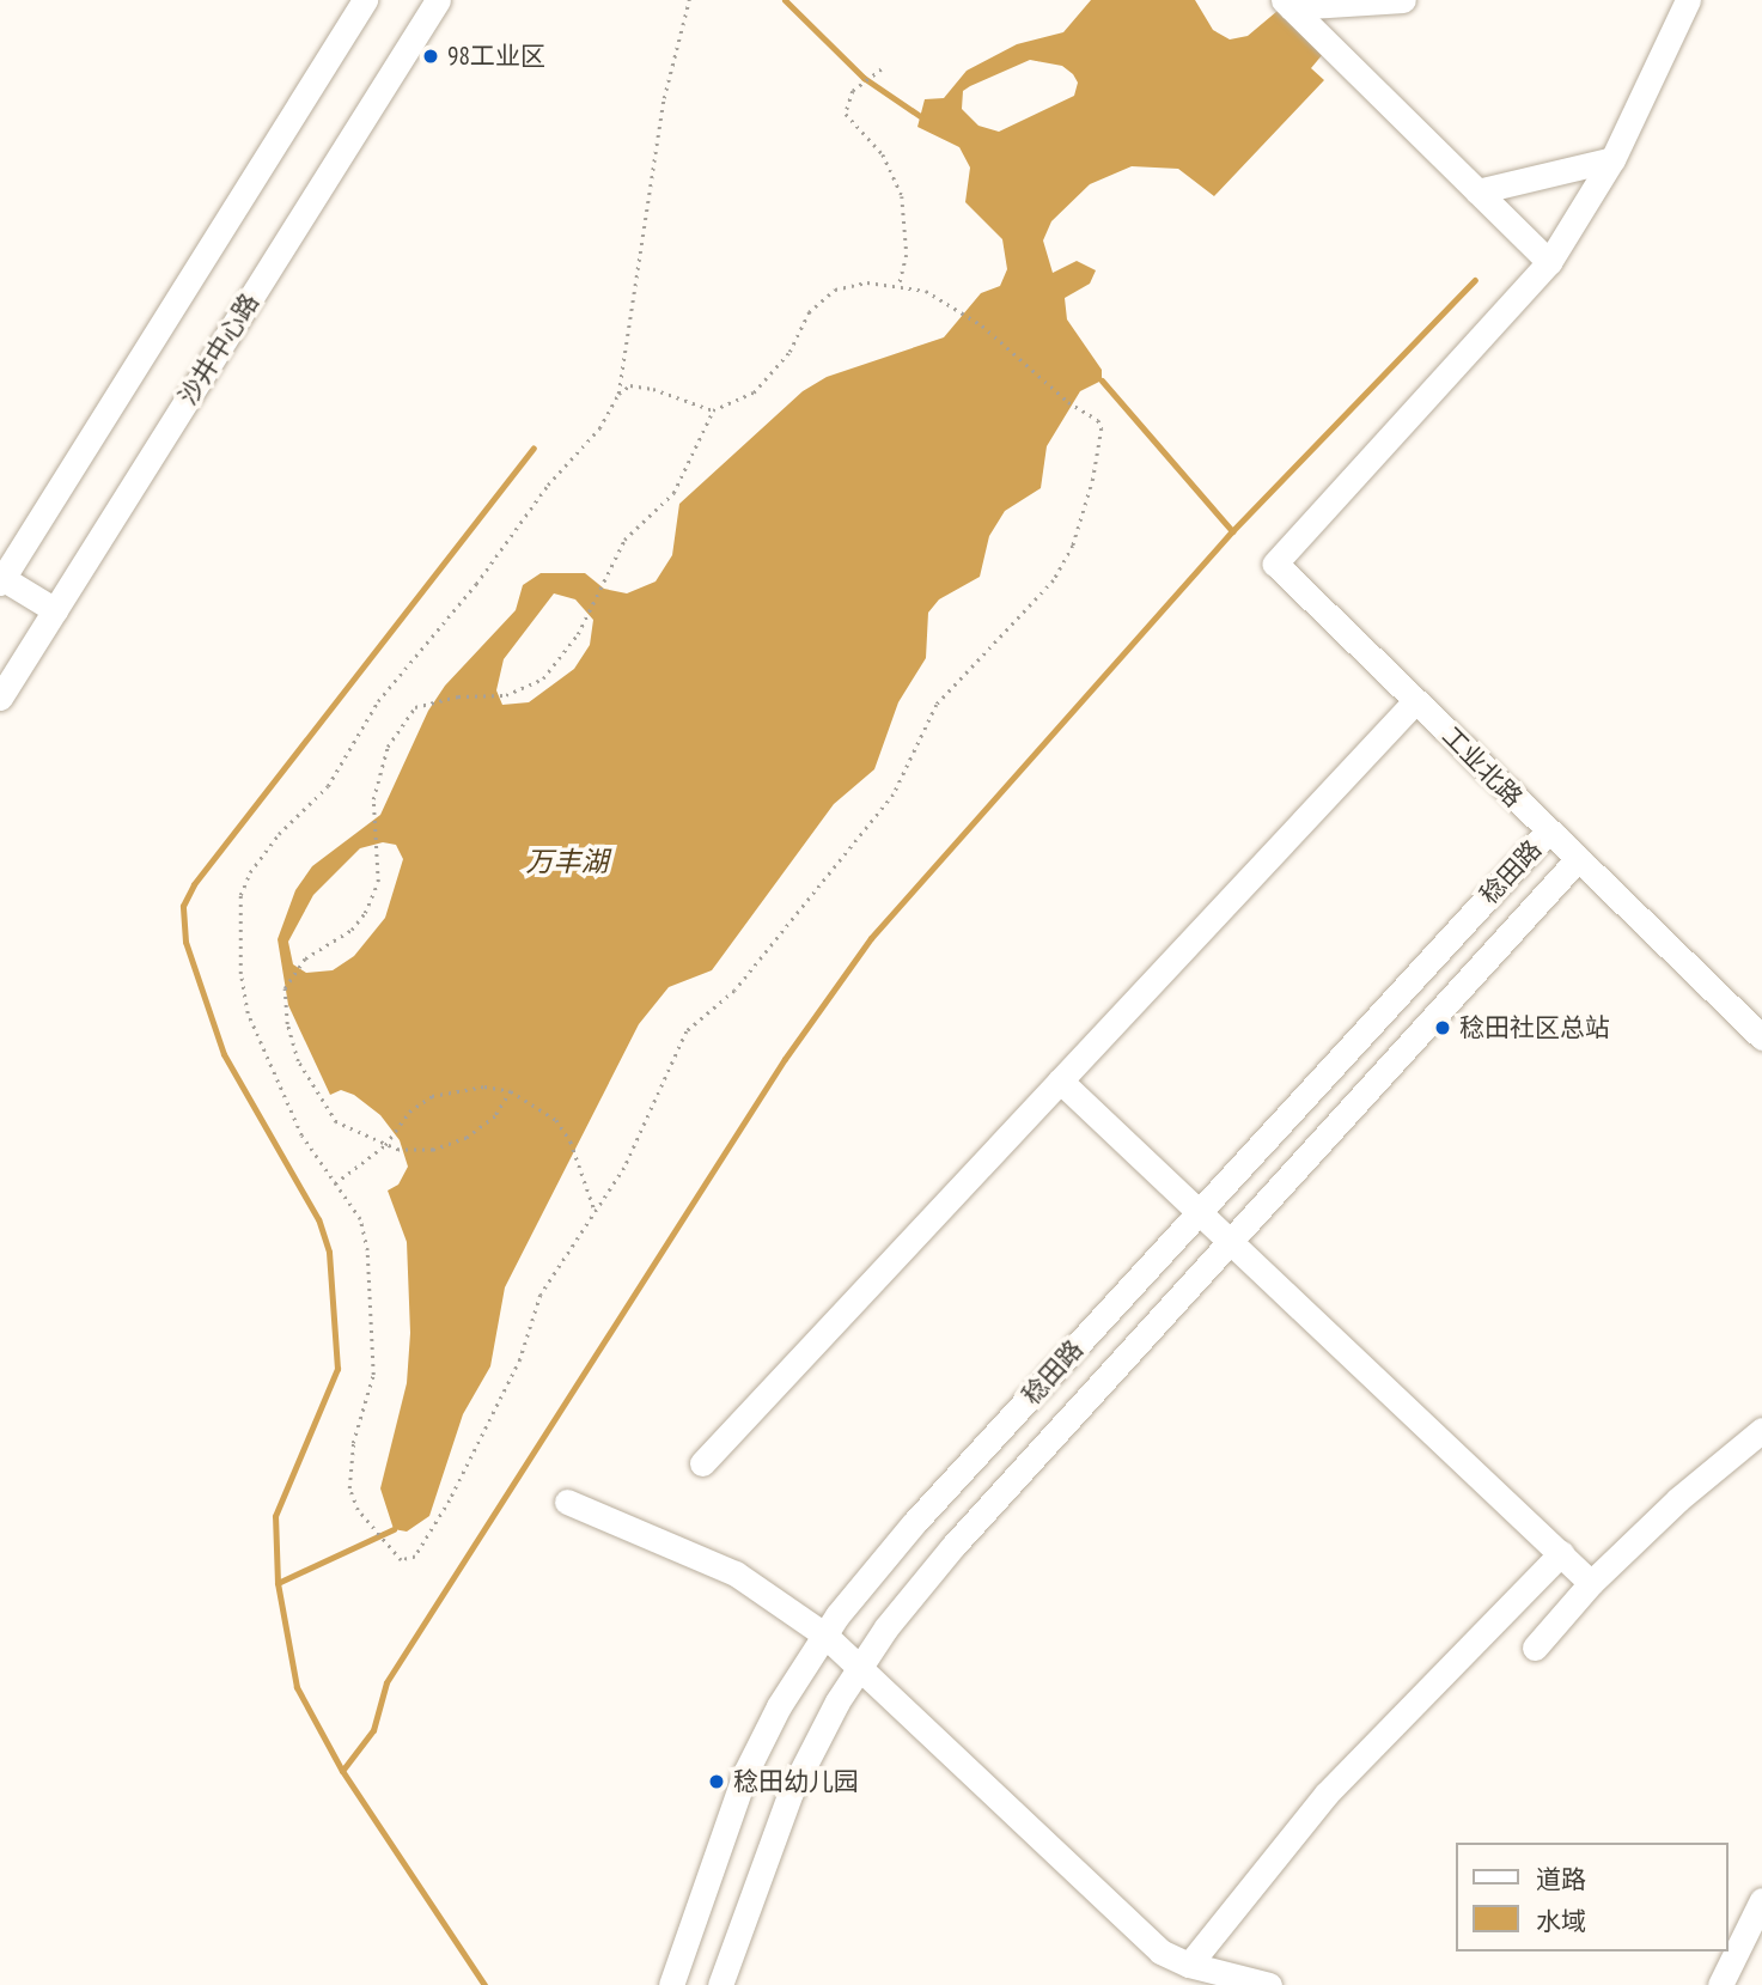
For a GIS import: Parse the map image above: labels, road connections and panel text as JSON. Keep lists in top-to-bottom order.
{
  "streets": {
    "street": ["沙井中心路", "工业北路", "稔田路"]
  },
  "crossings": [
    ["工业北路", "稔田路"]
  ],
  "water": ["万丰湖"],
  "places": ["98工业区", "稔田社区总站", "稔田幼儿园"],
  "legend": ["道路", "水域"]
}
